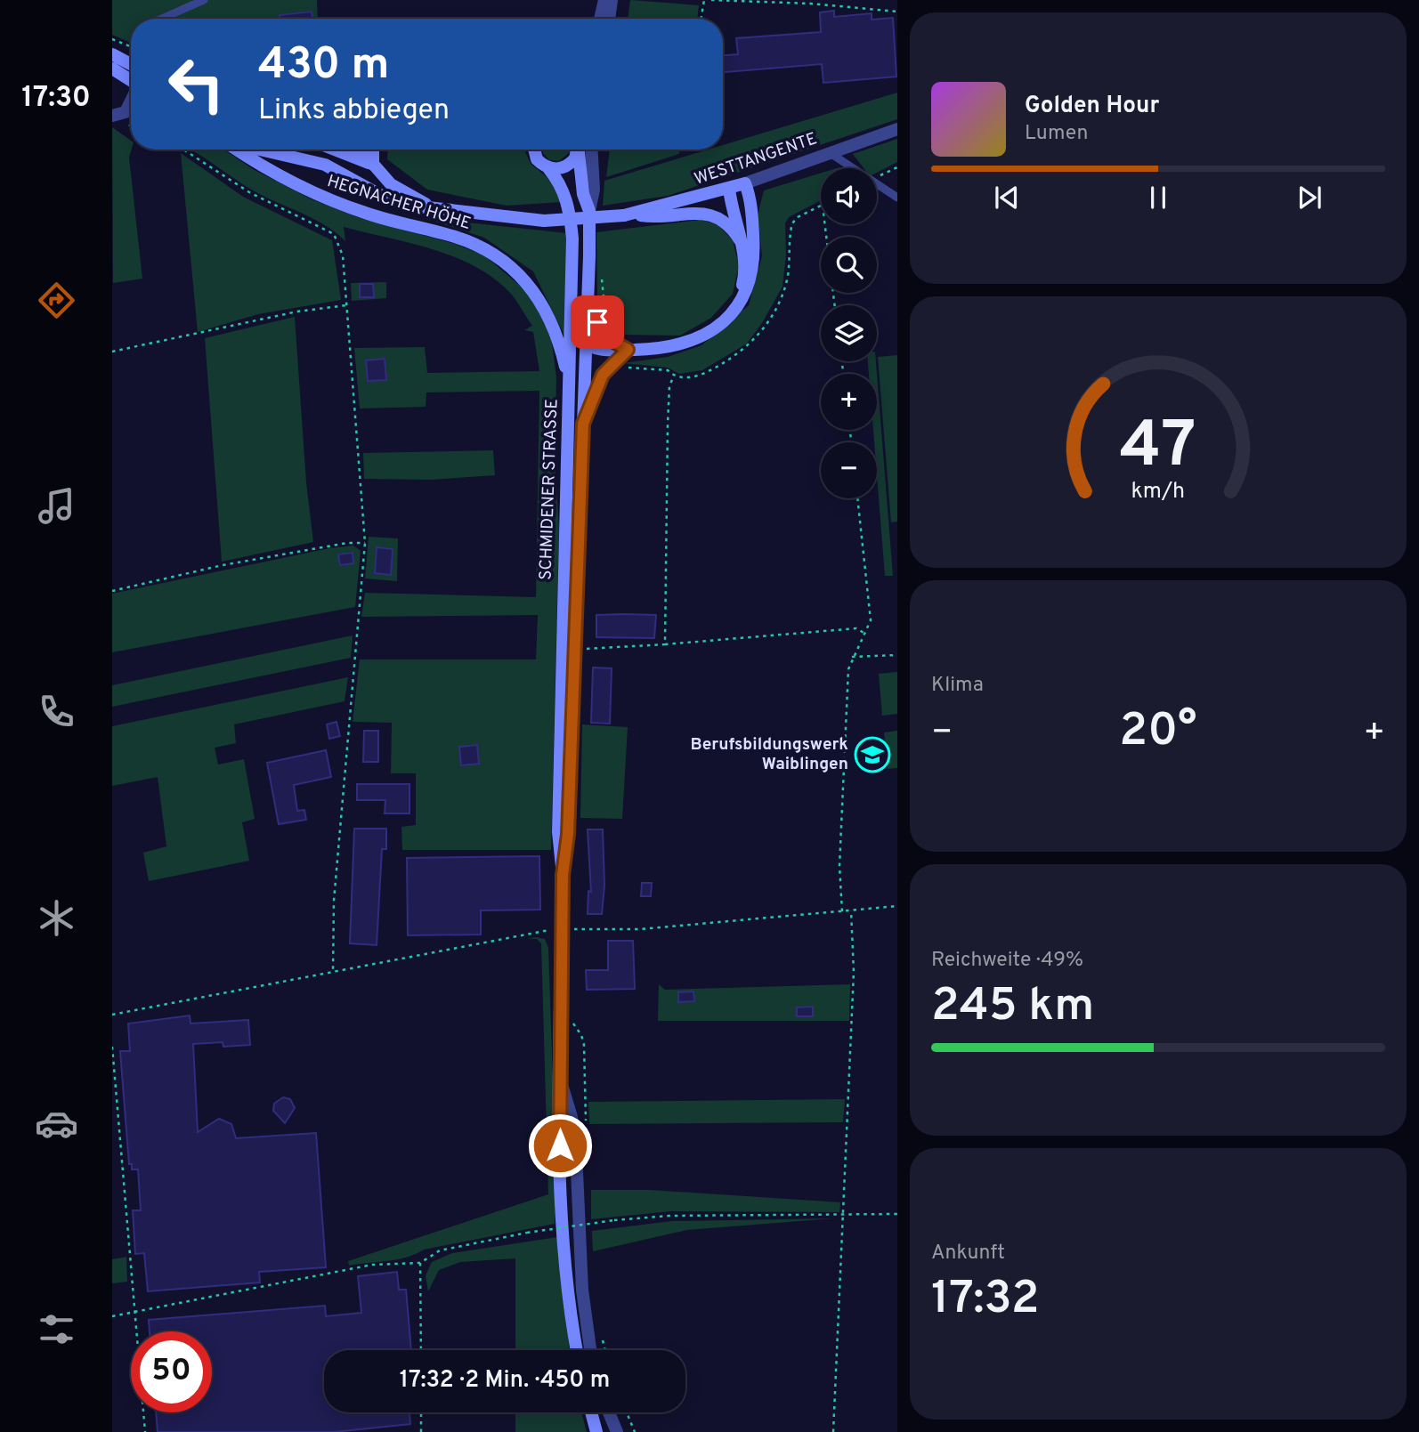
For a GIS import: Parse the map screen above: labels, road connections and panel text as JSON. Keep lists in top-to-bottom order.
{
  "streets": {
    "main road": ["WESTTANGENTE", "HEGNACHER HÖHE", "SCHMIDENER STRASSE"]
  },
  "crossings": [
    ["WESTTANGENTE", "HEGNACHER HÖHE"],
    ["HEGNACHER HÖHE", "SCHMIDENER STRASSE"]
  ],
  "places": {
    "school or university": ["Berufsbildungswerk Waiblingen"]
  },
  "page": {
    "tabs": "17:30",
    "turn": ["430 m", "Links abbiegen"],
    "song": ["Golden Hour", "Lumen"],
    "map_buttons": ["+", "−"],
    "tile": [
      "Klima",
      ["Reichweite · 49%", "245 km"],
      ["Ankunft", "17:32"]
    ],
    "heat": ["−", "20°", "+"],
    "limit": "50",
    "trip": "17:32 · 2 Min. · 450 m",
    "gauge": ["47", "km/h"]
  }
}
